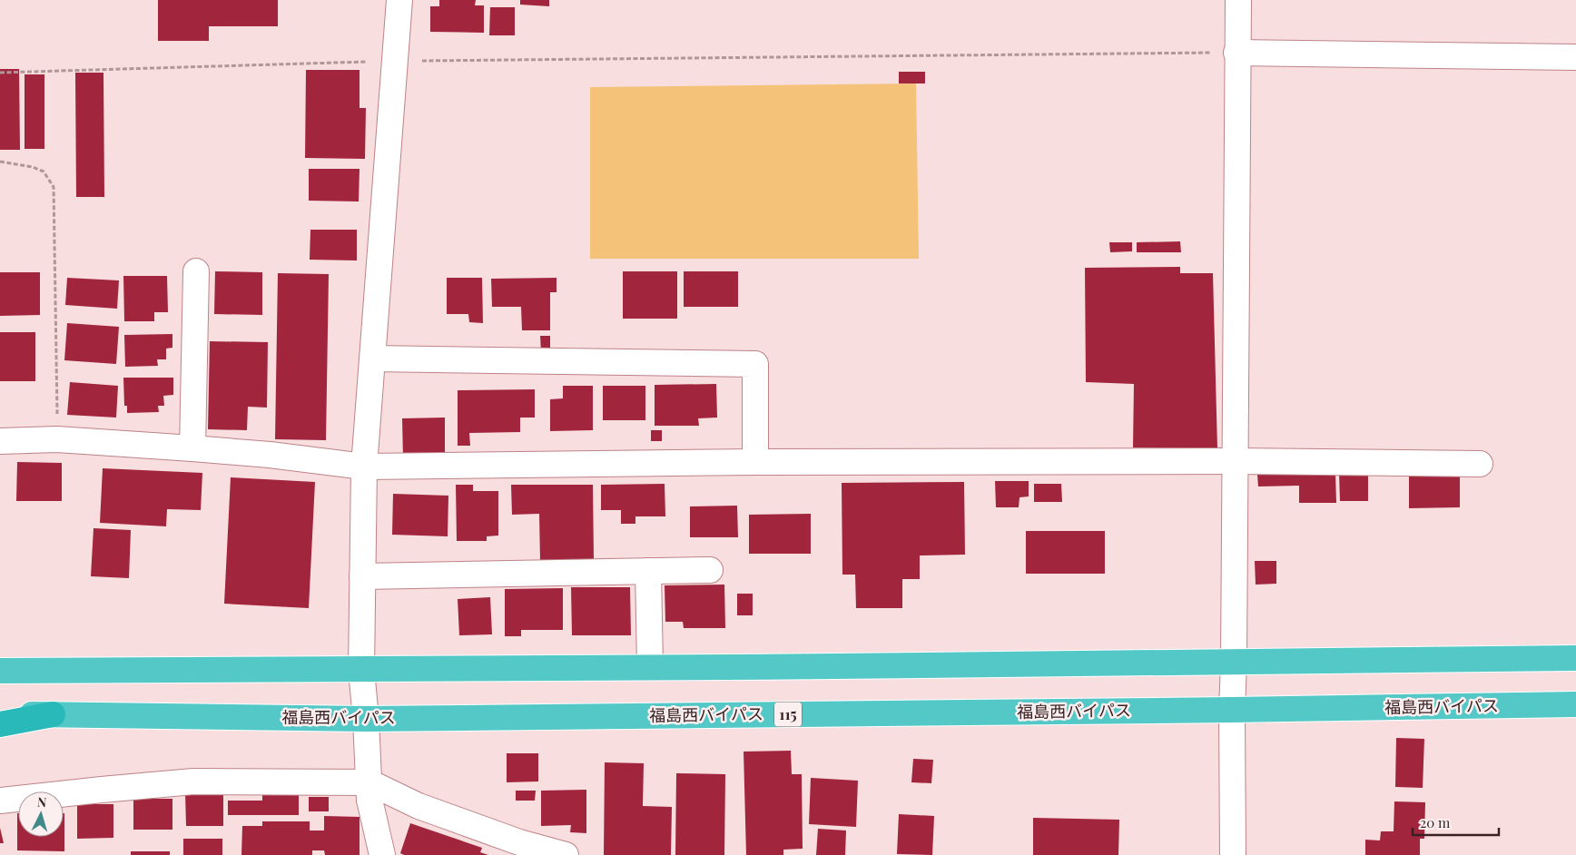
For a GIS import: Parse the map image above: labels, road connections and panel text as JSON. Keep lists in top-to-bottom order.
{
  "streets": {
    "highway": ["福島西バイパス", "115"]
  },
  "scale_bar": "20 m",
  "north": "top"
}
